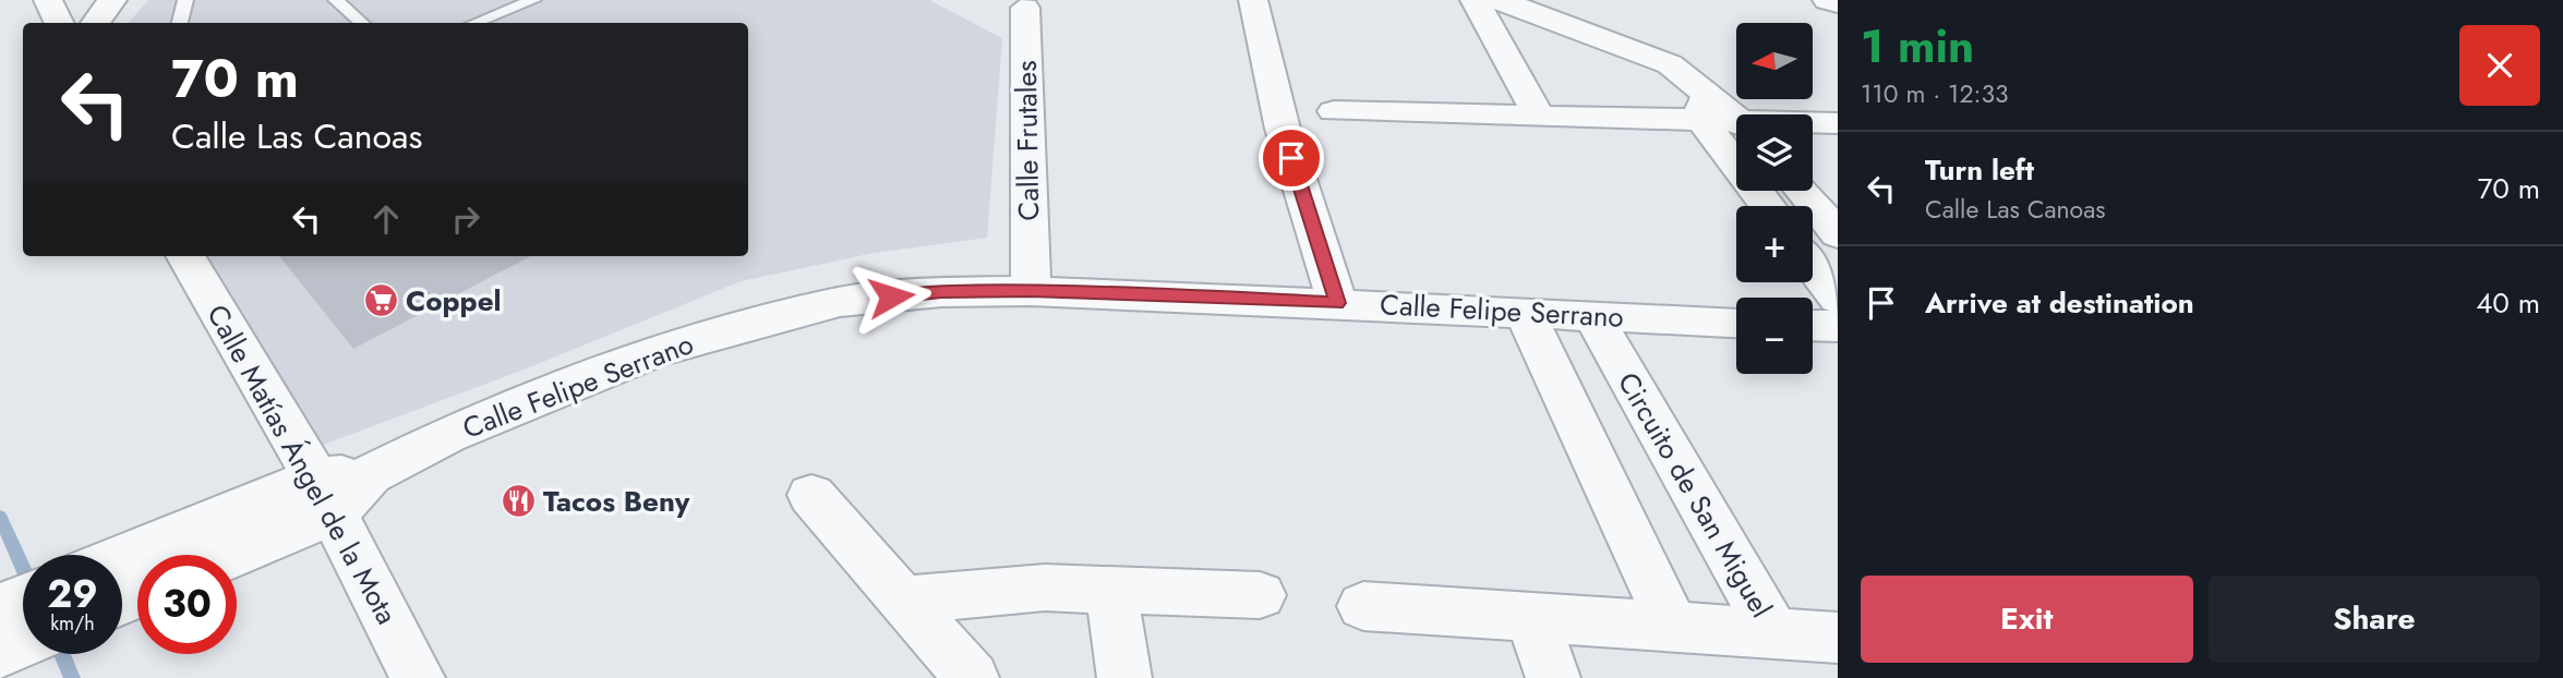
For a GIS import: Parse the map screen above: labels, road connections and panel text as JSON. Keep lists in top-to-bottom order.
{
  "streets": {
    "street": [
      "Calle Frutales",
      "Calle Felipe Serrano",
      "Calle Matías Ángel de la Mota",
      "Circuito de San Miguel"
    ]
  },
  "crossings": [
    ["Calle Frutales", "Calle Felipe Serrano"],
    ["Calle Felipe Serrano", "Calle Matías Ángel de la Mota"],
    ["Calle Felipe Serrano", "Circuito de San Miguel"]
  ],
  "places": {
    "supermarket": ["Coppel"],
    "restaurant": ["Tacos Beny"]
  },
  "north": "left",
  "page": {
    "heading": ["1 min", "110 m · 12:33"],
    "map_buttons": ["+", "−"],
    "turn": ["70 m", "Calle Las Canoas"],
    "list": [
      {
        "name": "Turn left",
        "note": "Calle Las Canoas",
        "value": "70 m"
      },
      {
        "name": "Arrive at destination",
        "value": "40 m"
      }
    ],
    "speed": "29 km/h",
    "limit": "30",
    "buttons": ["Exit", "Share"]
  }
}
